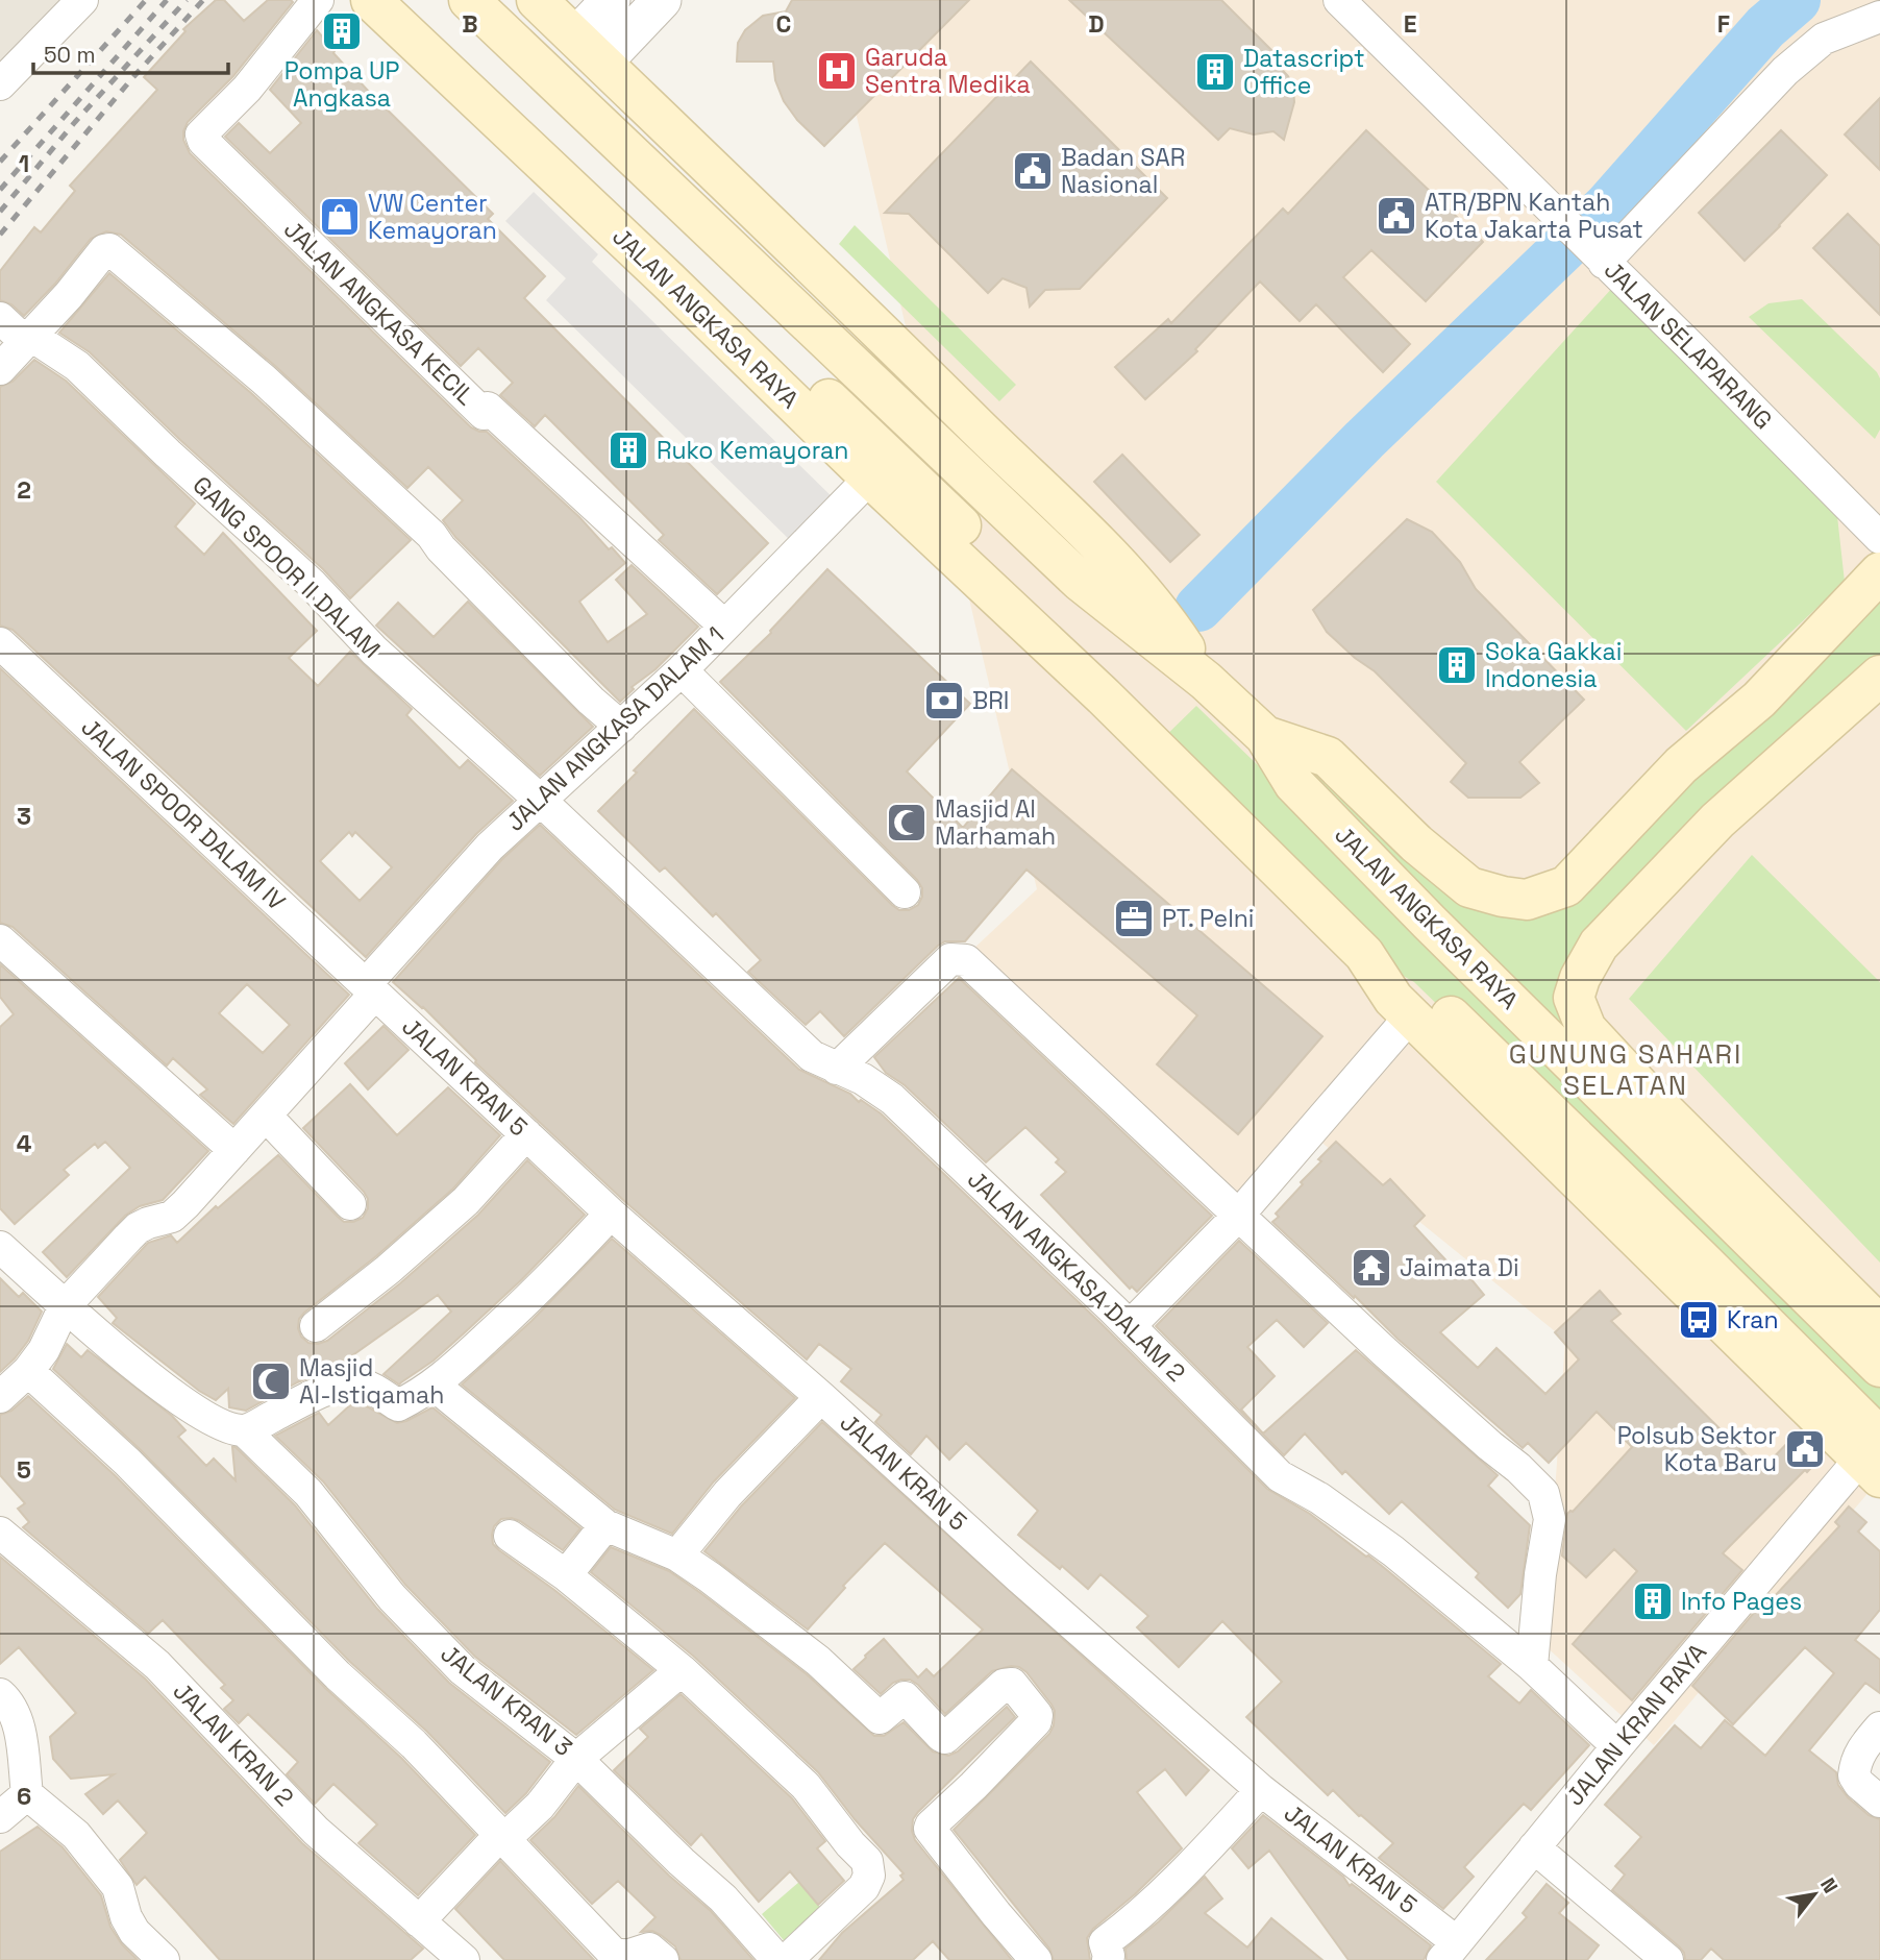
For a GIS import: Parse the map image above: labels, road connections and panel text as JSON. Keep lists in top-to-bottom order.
{
  "streets": {
    "main road": ["JALAN ANGKASA RAYA"],
    "street": [
      "JALAN ANGKASA KECIL",
      "JALAN SELAPARANG",
      "GANG SPOOR II DALAM",
      "JALAN ANGKASA DALAM 1",
      "JALAN SPOOR DALAM IV",
      "JALAN KRAN 5",
      "JALAN ANGKASA DALAM 2",
      "JALAN KRAN 3",
      "JALAN KRAN RAYA",
      "JALAN KRAN 2"
    ]
  },
  "crossings": [
    ["JALAN ANGKASA KECIL", "JALAN ANGKASA DALAM 1"],
    ["JALAN ANGKASA RAYA", "JALAN ANGKASA DALAM 1"],
    ["JALAN ANGKASA RAYA", "JALAN KRAN RAYA"],
    ["GANG SPOOR II DALAM", "JALAN ANGKASA DALAM 1"],
    ["GANG SPOOR II DALAM", "JALAN ANGKASA DALAM 2"],
    ["JALAN ANGKASA DALAM 1", "JALAN SPOOR DALAM IV"],
    ["JALAN ANGKASA DALAM 1", "JALAN KRAN 5"],
    ["JALAN ANGKASA DALAM 1", "JALAN ANGKASA DALAM 2"],
    ["JALAN SPOOR DALAM IV", "JALAN KRAN 5"],
    ["JALAN KRAN 5", "JALAN KRAN RAYA"],
    ["JALAN ANGKASA DALAM 2", "JALAN KRAN RAYA"]
  ],
  "districts": ["GUNUNG SAHARI SELATAN"],
  "places": {
    "building": [
      "Pompa UP Angkasa",
      "Datascript Office",
      "Ruko Kemayoran",
      "Soka Gakkai Indonesia",
      "Info Pages"
    ],
    "hospital": ["Garuda Sentra Medika"],
    "public building": ["Badan SAR Nasional", "ATR/BPN Kantah Kota Jakarta Pusat", "Polsub Sektor Kota Baru"],
    "shop": ["VW Center Kemayoran"],
    "bank": ["BRI"],
    "mosque": ["Masjid Al Marhamah", "Masjid Al-Istiqamah"],
    "office": ["PT. Pelni"],
    "temple": ["Jaimata Di"],
    "bus stop": ["Kran"]
  },
  "scale_bar": "50 m",
  "north": "top right",
  "grid": {
    "columns": [
      "B",
      "C",
      "D",
      "E",
      "F"
    ],
    "rows": [
      "1",
      "2",
      "3",
      "4",
      "5",
      "6"
    ]
  }
}
